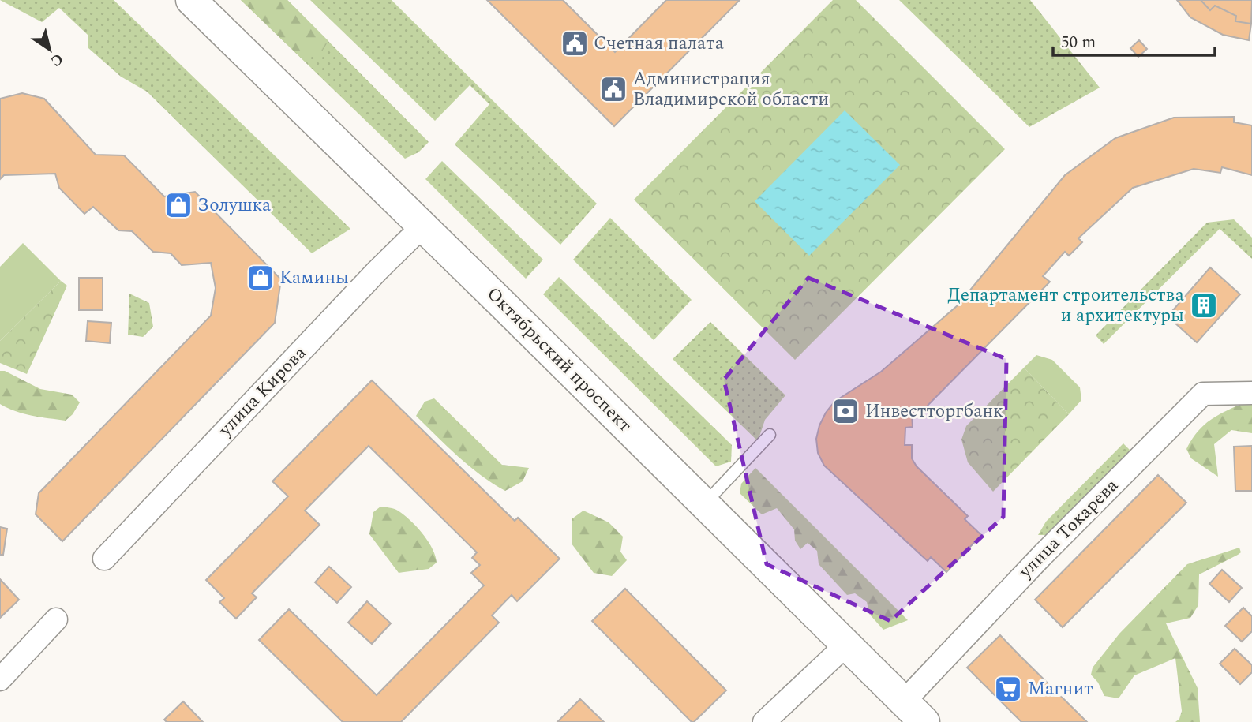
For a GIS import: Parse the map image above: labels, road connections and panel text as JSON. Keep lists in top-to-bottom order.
{
  "streets": {
    "main road": ["Октябрьский проспект"],
    "street": ["улица Кирова", "улица Токарева"]
  },
  "crossings": [
    ["Октябрьский проспект", "улица Кирова"],
    ["Октябрьский проспект", "улица Токарева"]
  ],
  "places": {
    "public building": ["Счетная палата", "Администрация Владимирской области"],
    "shop": ["Золушка", "Камины"],
    "building": ["Департамент строительства и архитектуры"],
    "bank": ["Инвестторгбанк"],
    "supermarket": ["Магнит"]
  },
  "scale_bar": "50 m",
  "north": "bottom right"
}
